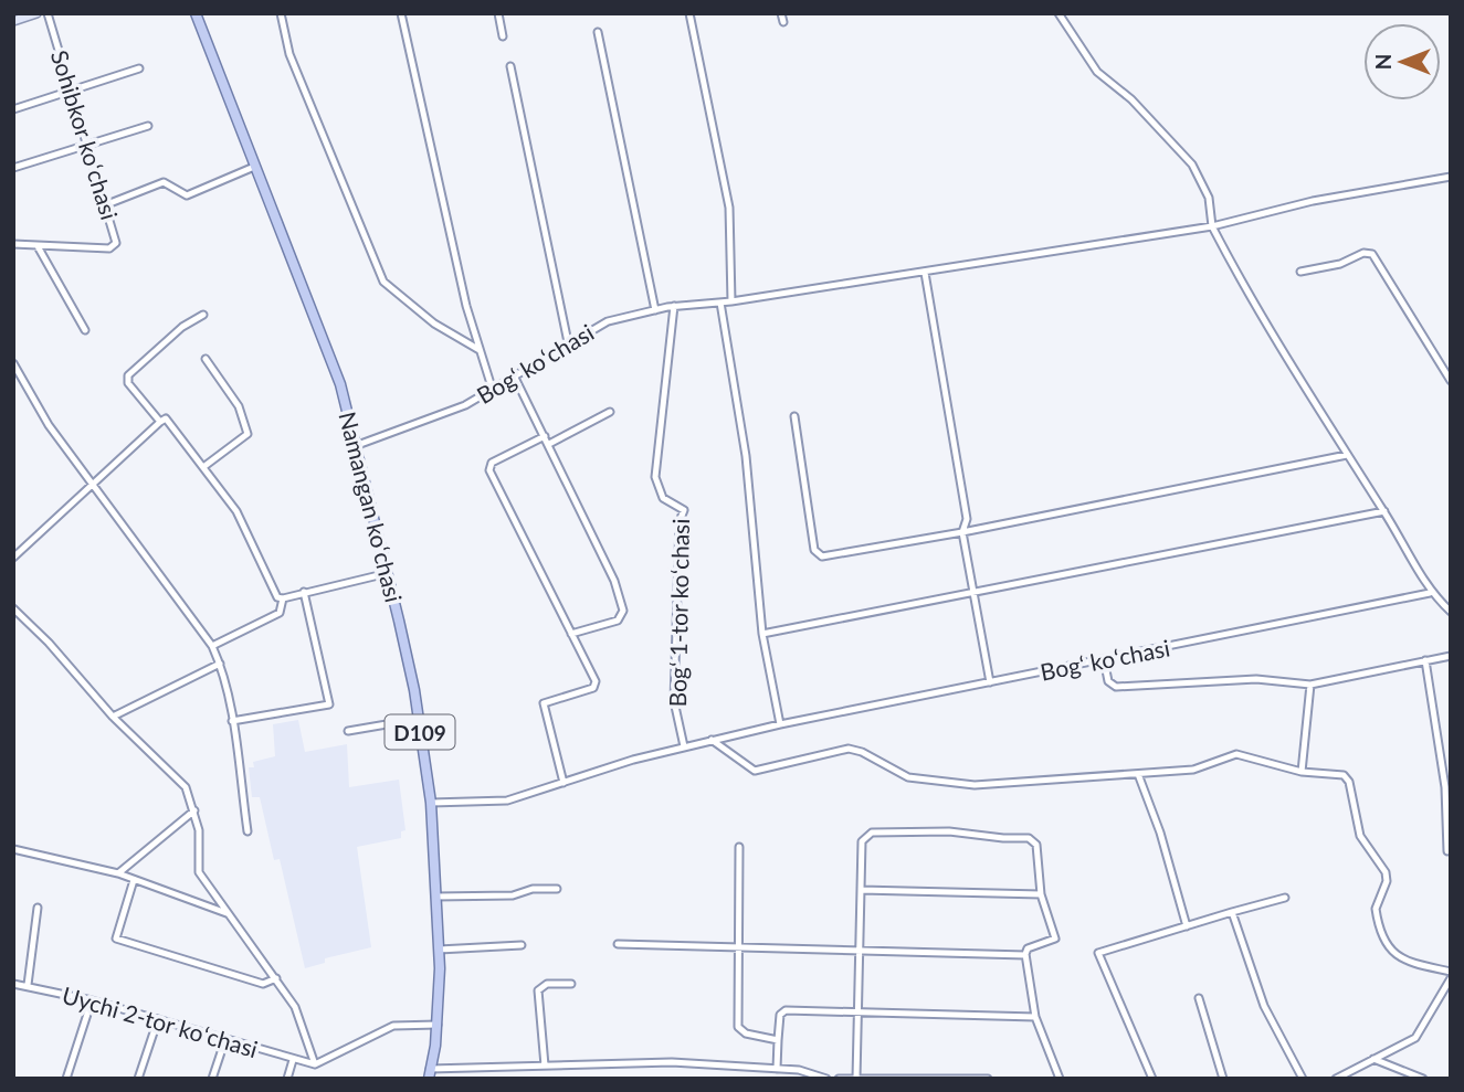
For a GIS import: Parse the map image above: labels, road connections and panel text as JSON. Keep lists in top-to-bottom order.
{
  "streets": {
    "main road": ["Namangan koʻchasi", "D109"],
    "street": [
      "Sohibkor koʻchasi",
      "Bogʻ koʻchasi",
      "Bogʻ 1-tor koʻchasi",
      "Uychi 2-tor koʻchasi"
    ]
  },
  "crossings": [
    ["Bogʻ koʻchasi", "Namangan koʻchasi"],
    ["Bogʻ koʻchasi", "Bogʻ 1-tor koʻchasi"],
    ["Namangan koʻchasi", "D109"]
  ],
  "north": "left"
}
